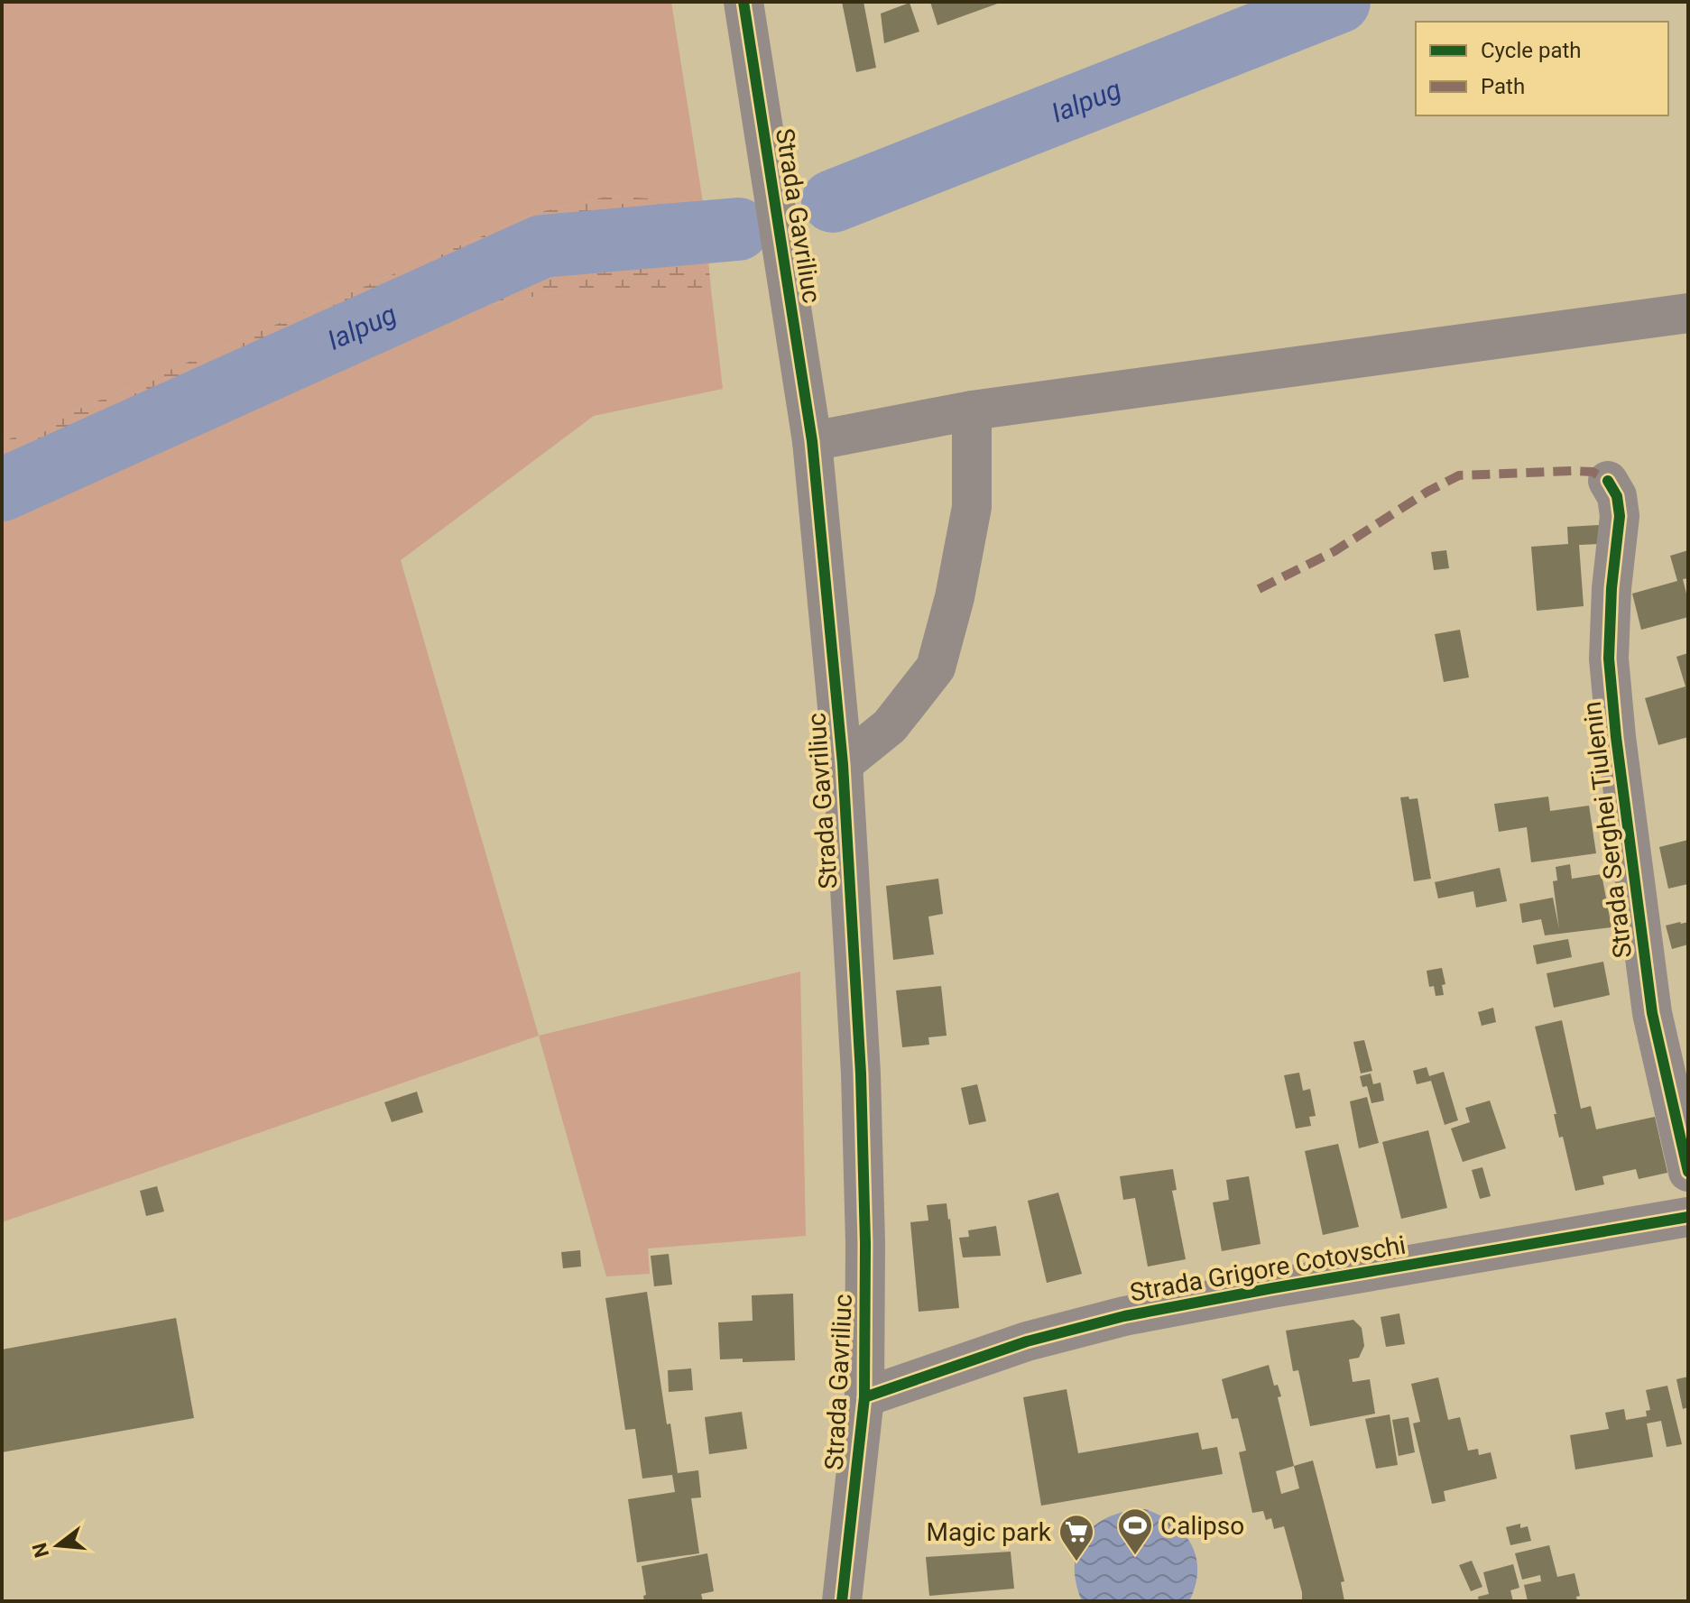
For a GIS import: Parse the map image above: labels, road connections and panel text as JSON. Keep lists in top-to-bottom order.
{
  "streets": {
    "street": ["Strada Gavriliuc", "Strada Serghei Tiulenin", "Strada Grigore Cotovschi"]
  },
  "crossings": [
    ["Strada Gavriliuc", "Strada Grigore Cotovschi"]
  ],
  "water": ["Ialpug"],
  "places": {
    "sports": ["Calipso"],
    "supermarket": ["Magic park"]
  },
  "legend": ["Cycle path", "Path"],
  "north": "left"
}
